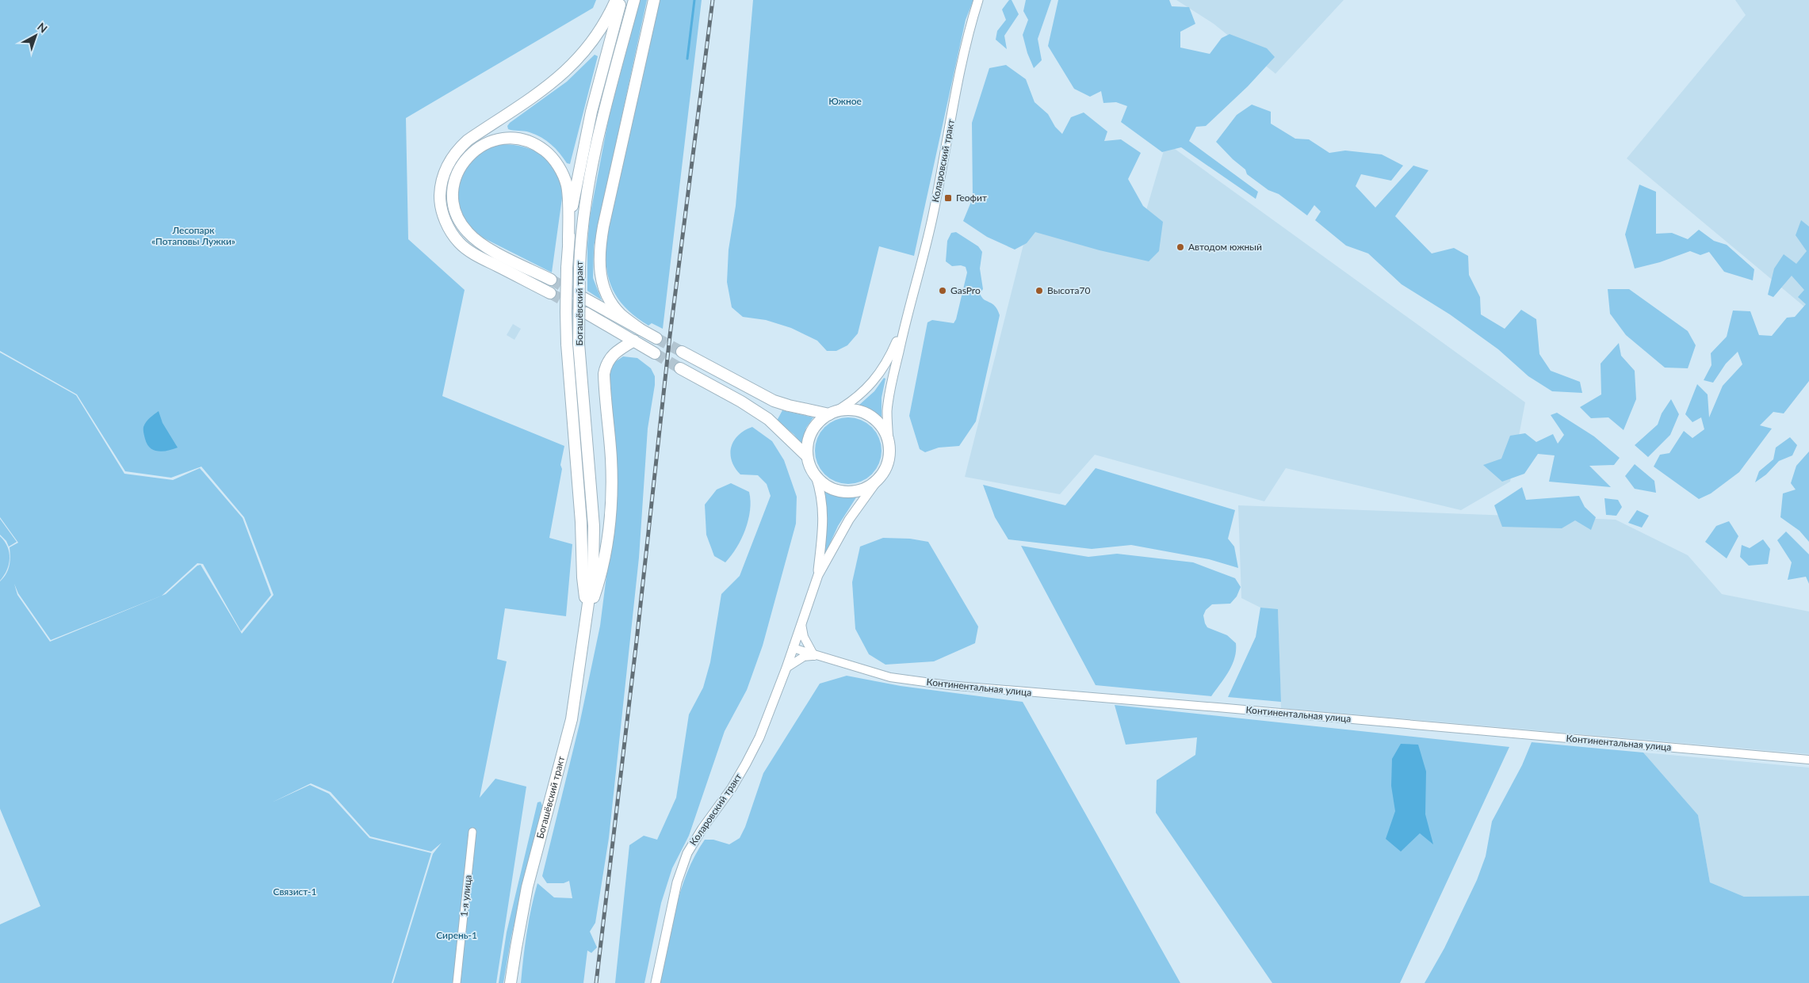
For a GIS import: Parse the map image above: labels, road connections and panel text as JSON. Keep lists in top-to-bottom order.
{
  "streets": {
    "main road": ["Коларовский тракт", "Богашёвский тракт"],
    "street": ["Континентальная улица", "1-я улица"]
  },
  "crossings": [
    ["Коларовский тракт", "Континентальная улица"]
  ],
  "parks": [
    "Южное",
    "Лесопарк «Потаповы Лужки»",
    "Связист-1",
    "Сирень-1"
  ],
  "places": {
    "transit": ["Геофит"],
    "other": ["Автодом южный", "GasPro", "Высота70"]
  },
  "north": "top right"
}
